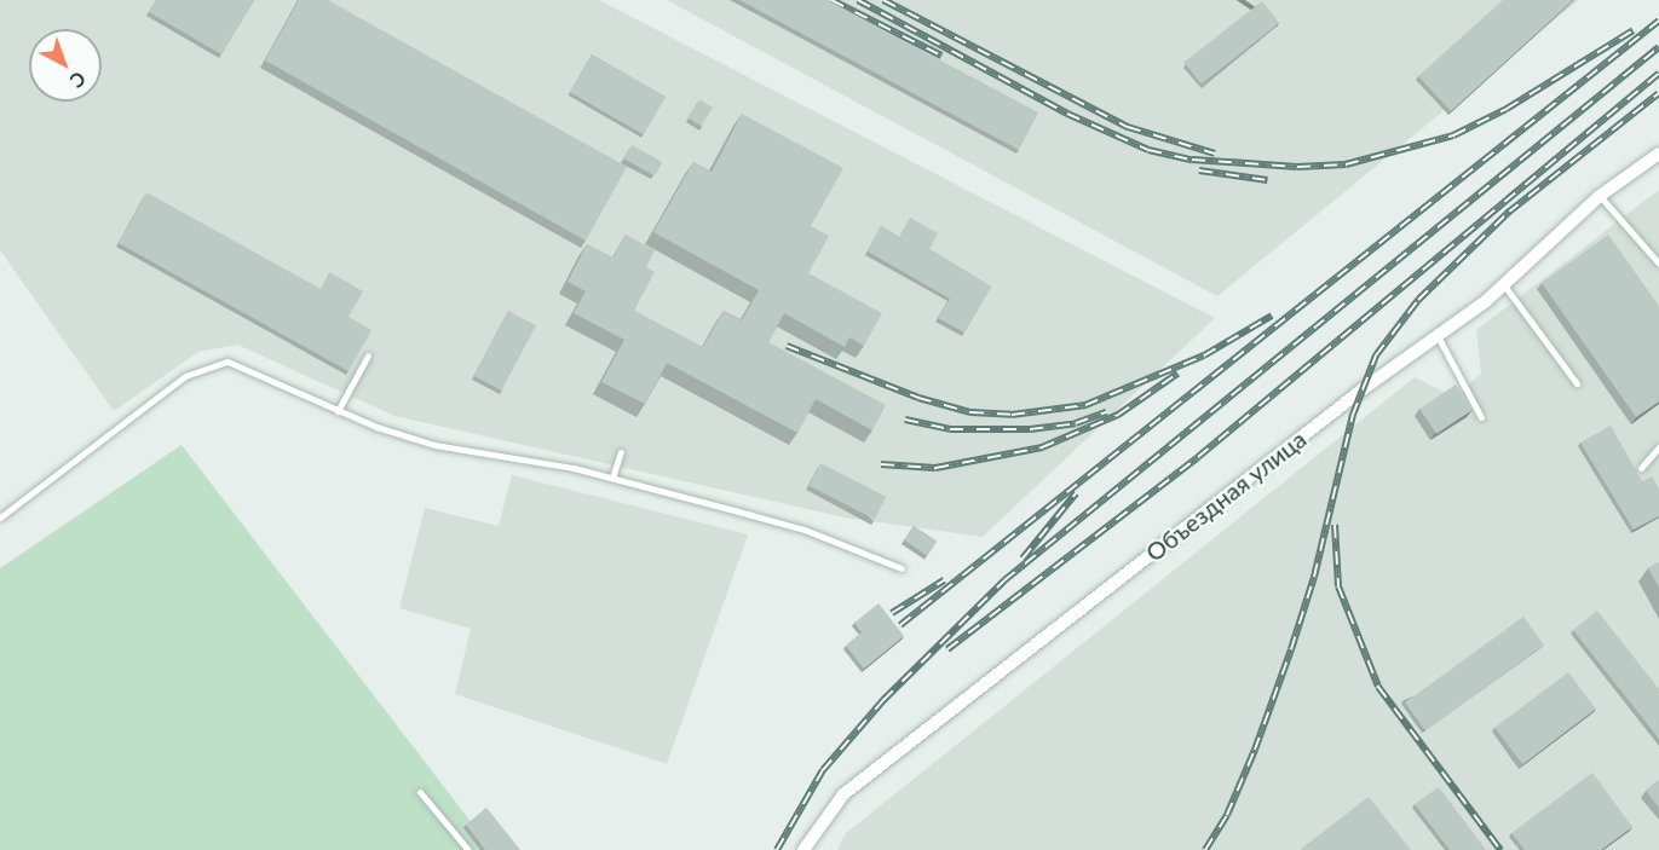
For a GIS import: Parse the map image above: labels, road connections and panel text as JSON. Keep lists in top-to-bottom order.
{
  "streets": {
    "street": ["Объездная улица"]
  },
  "north": "bottom right"
}
